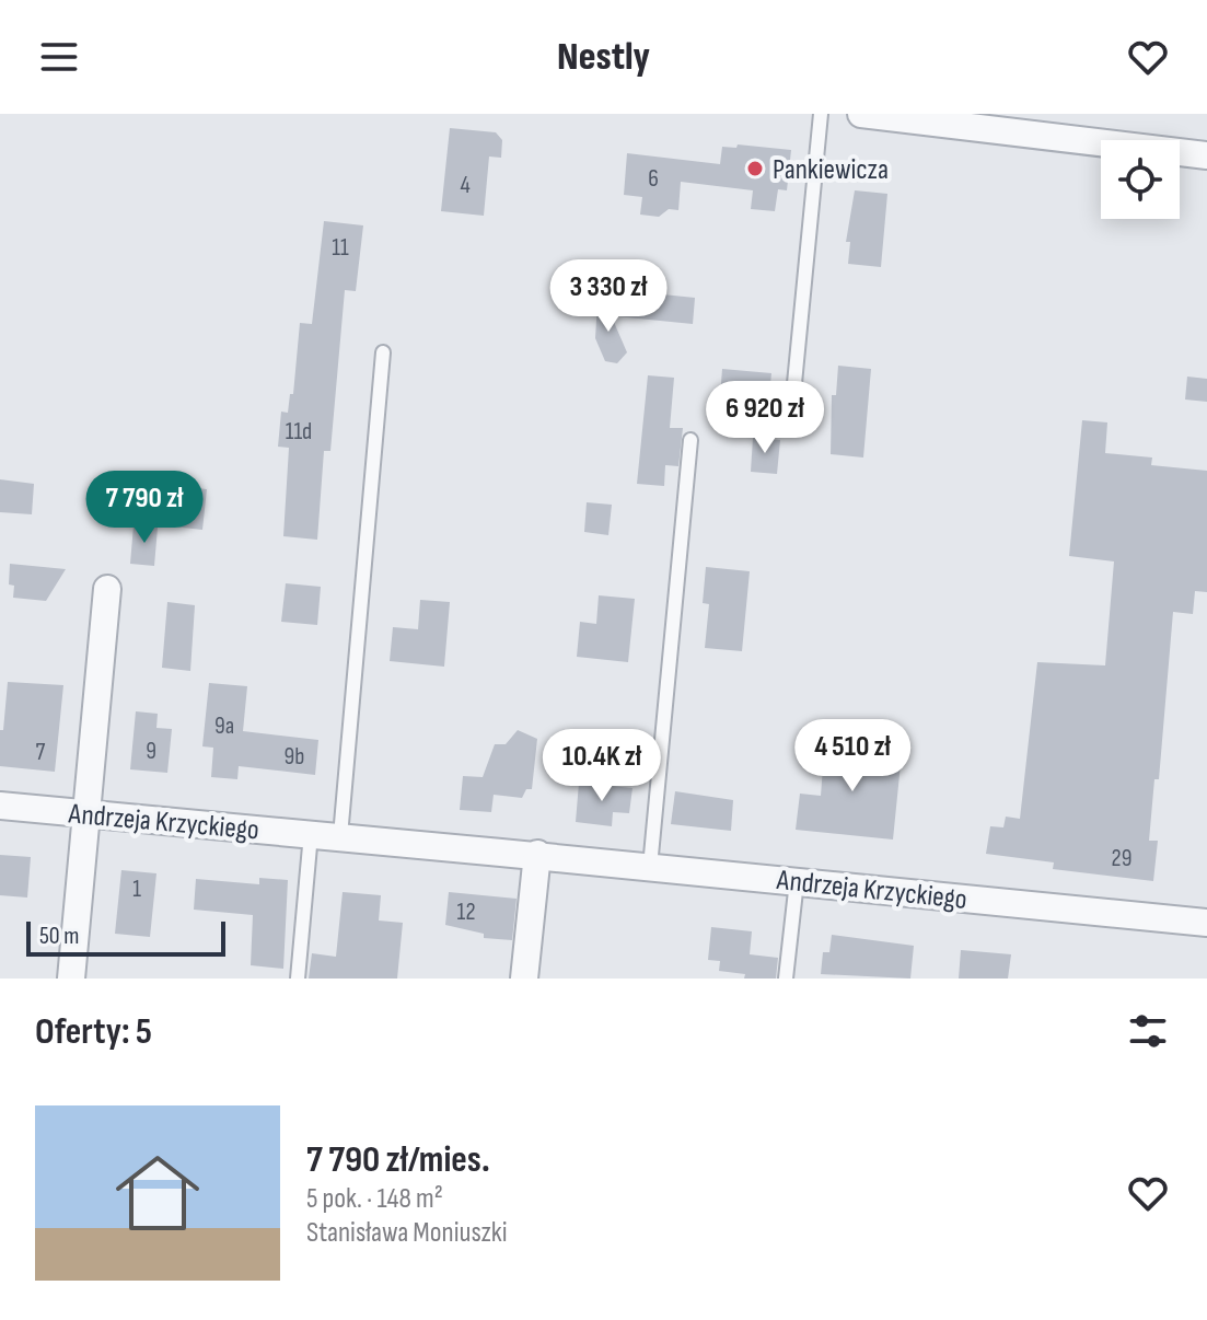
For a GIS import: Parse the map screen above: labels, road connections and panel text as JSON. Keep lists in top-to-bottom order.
{
  "streets": {
    "street": ["Andrzeja Krzyckiego"]
  },
  "places": ["Pankiewicza"],
  "house_numbers": [
    "6",
    "4",
    "11",
    "11d",
    "9a",
    "9",
    "7",
    "9b",
    "29",
    "1",
    "12"
  ],
  "scale_bar": "50 m",
  "page": {
    "header": "Nestly",
    "price": [
      "3 330 zł",
      "6 920 zł",
      "7 790 zł",
      "4 510 zł",
      "10.4K zł"
    ],
    "scale": "50 m",
    "heading": "Oferty: 5",
    "list": [
      {
        "name": "7 790 zł/mies.",
        "note": "5 pok. · 148 m² · Stanisława Moniuszki"
      }
    ]
  }
}
